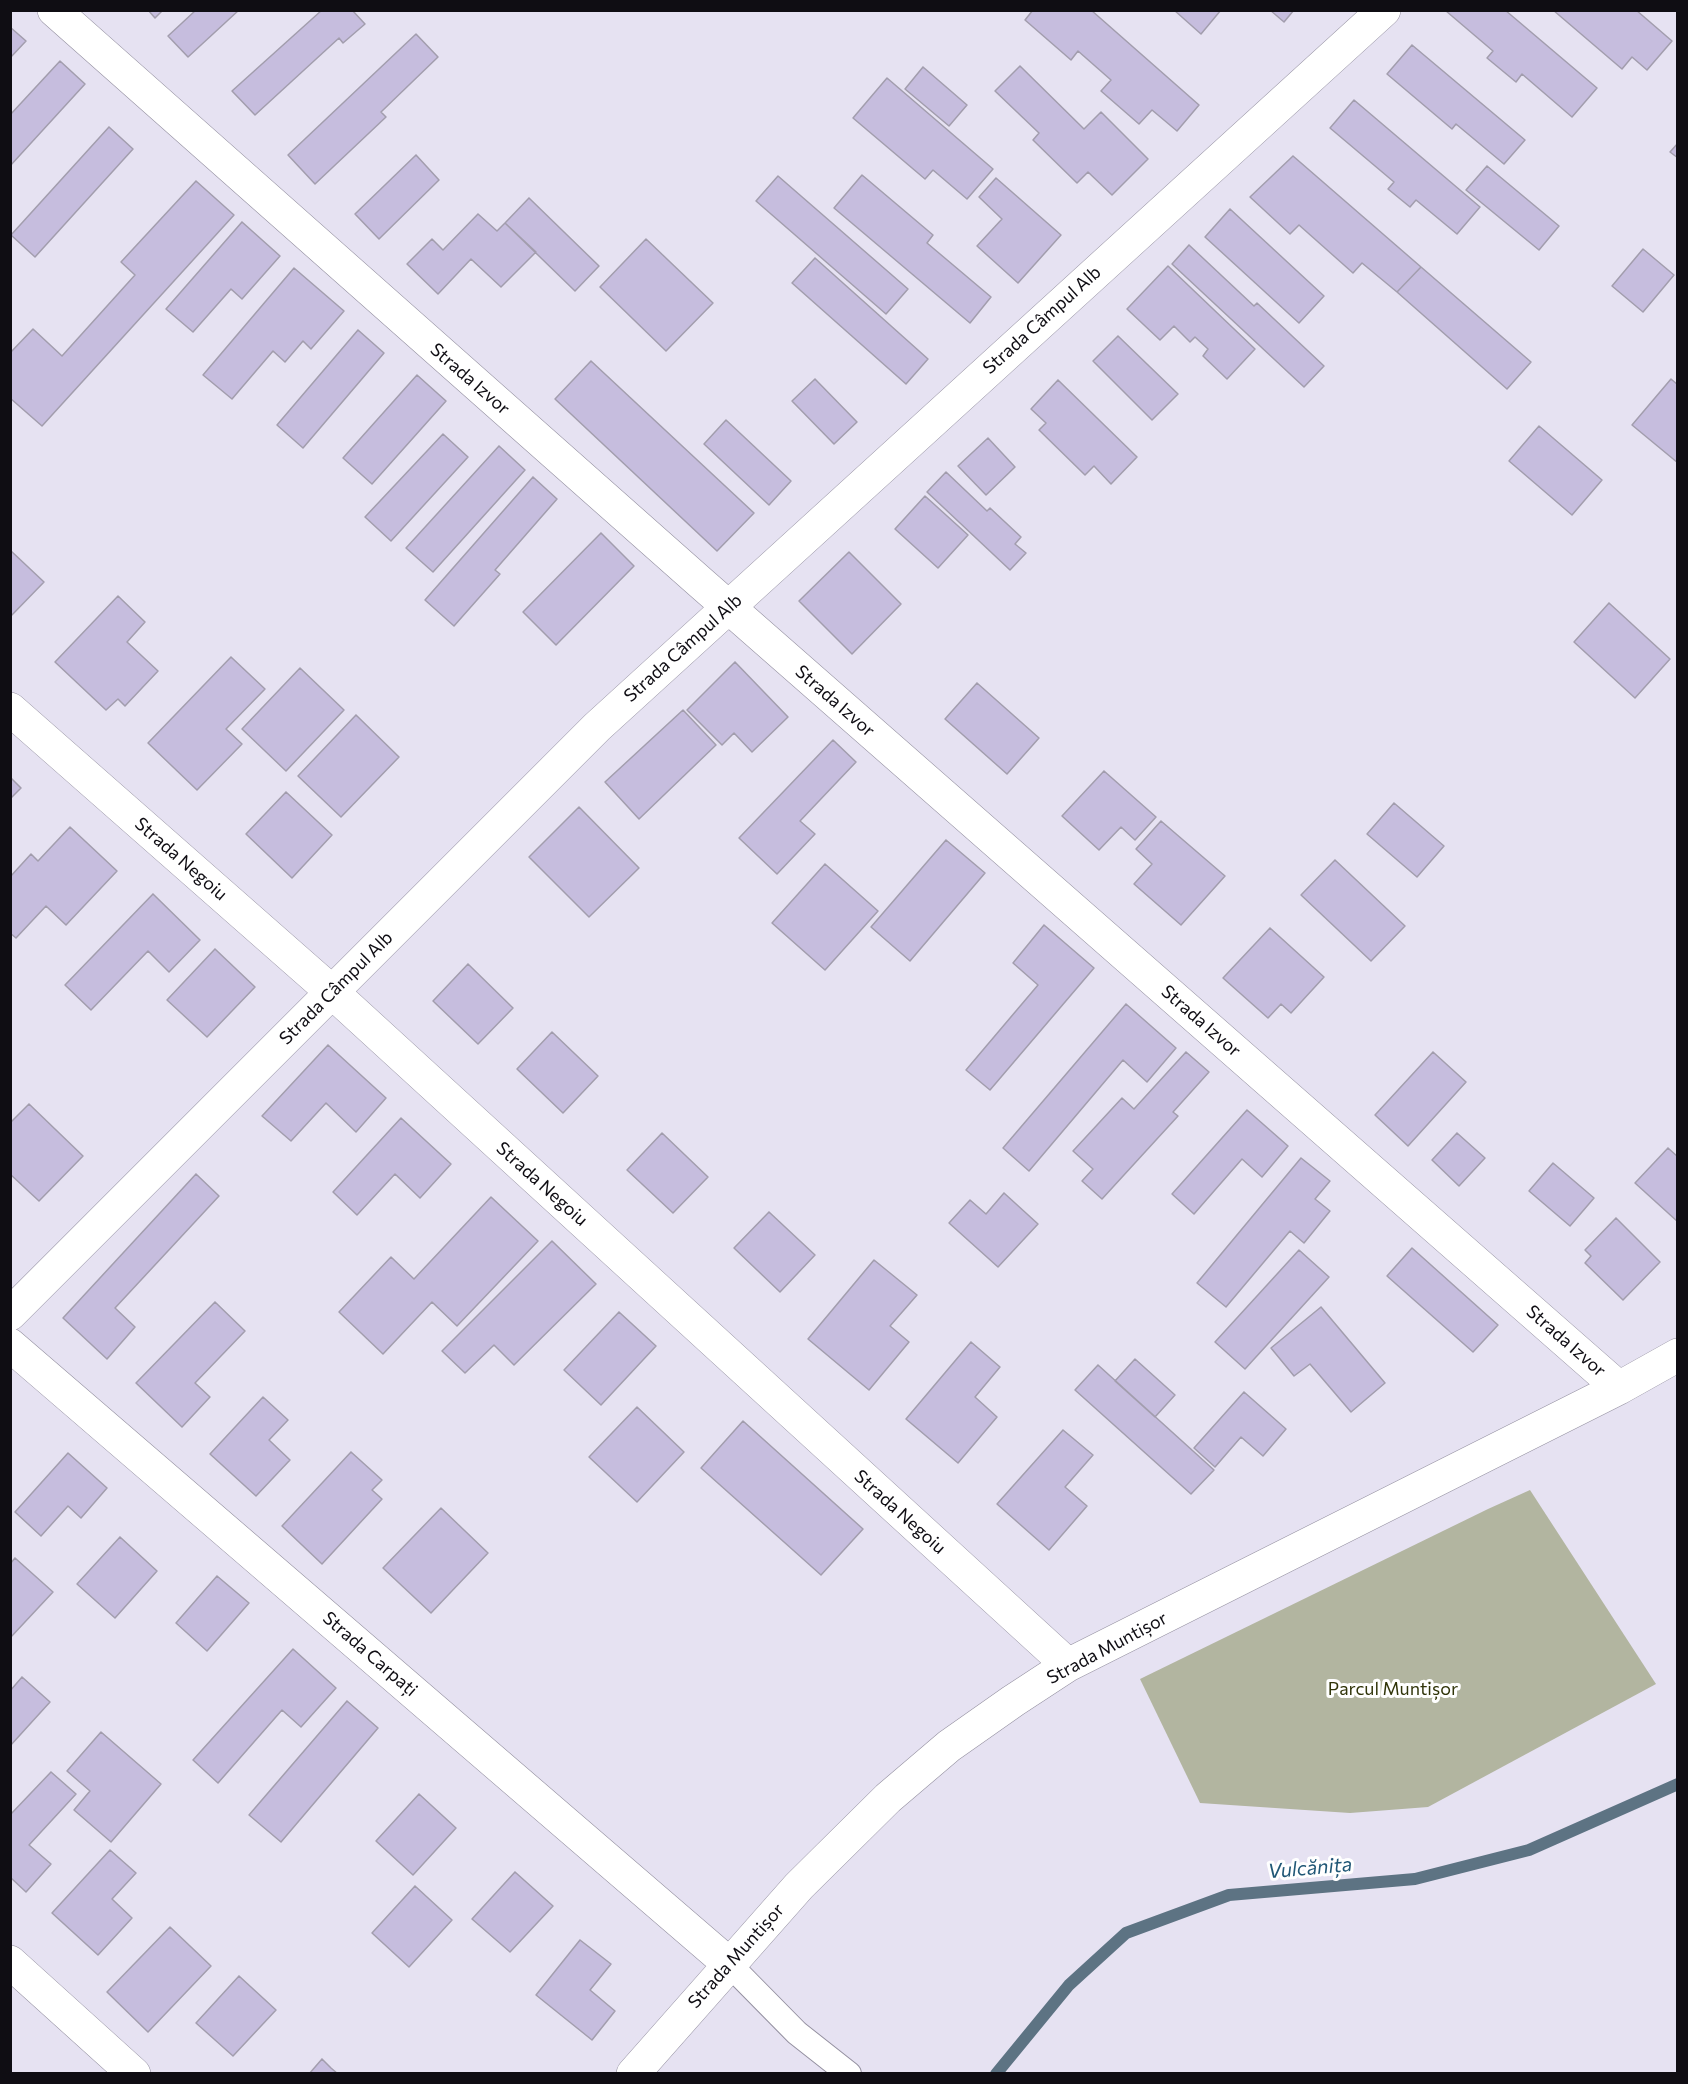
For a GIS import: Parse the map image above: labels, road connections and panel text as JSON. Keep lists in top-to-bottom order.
{
  "streets": {
    "street": [
      "Strada Câmpul Alb",
      "Strada Izvor",
      "Strada Negoiu",
      "Strada Muntișor",
      "Strada Carpați"
    ]
  },
  "crossings": [
    ["Strada Câmpul Alb", "Strada Izvor"],
    ["Strada Câmpul Alb", "Strada Negoiu"],
    ["Strada Izvor", "Strada Muntișor"],
    ["Strada Negoiu", "Strada Muntișor"],
    ["Strada Muntișor", "Strada Carpați"]
  ],
  "water": ["Vulcănița"],
  "parks": ["Parcul Muntișor"]
}
